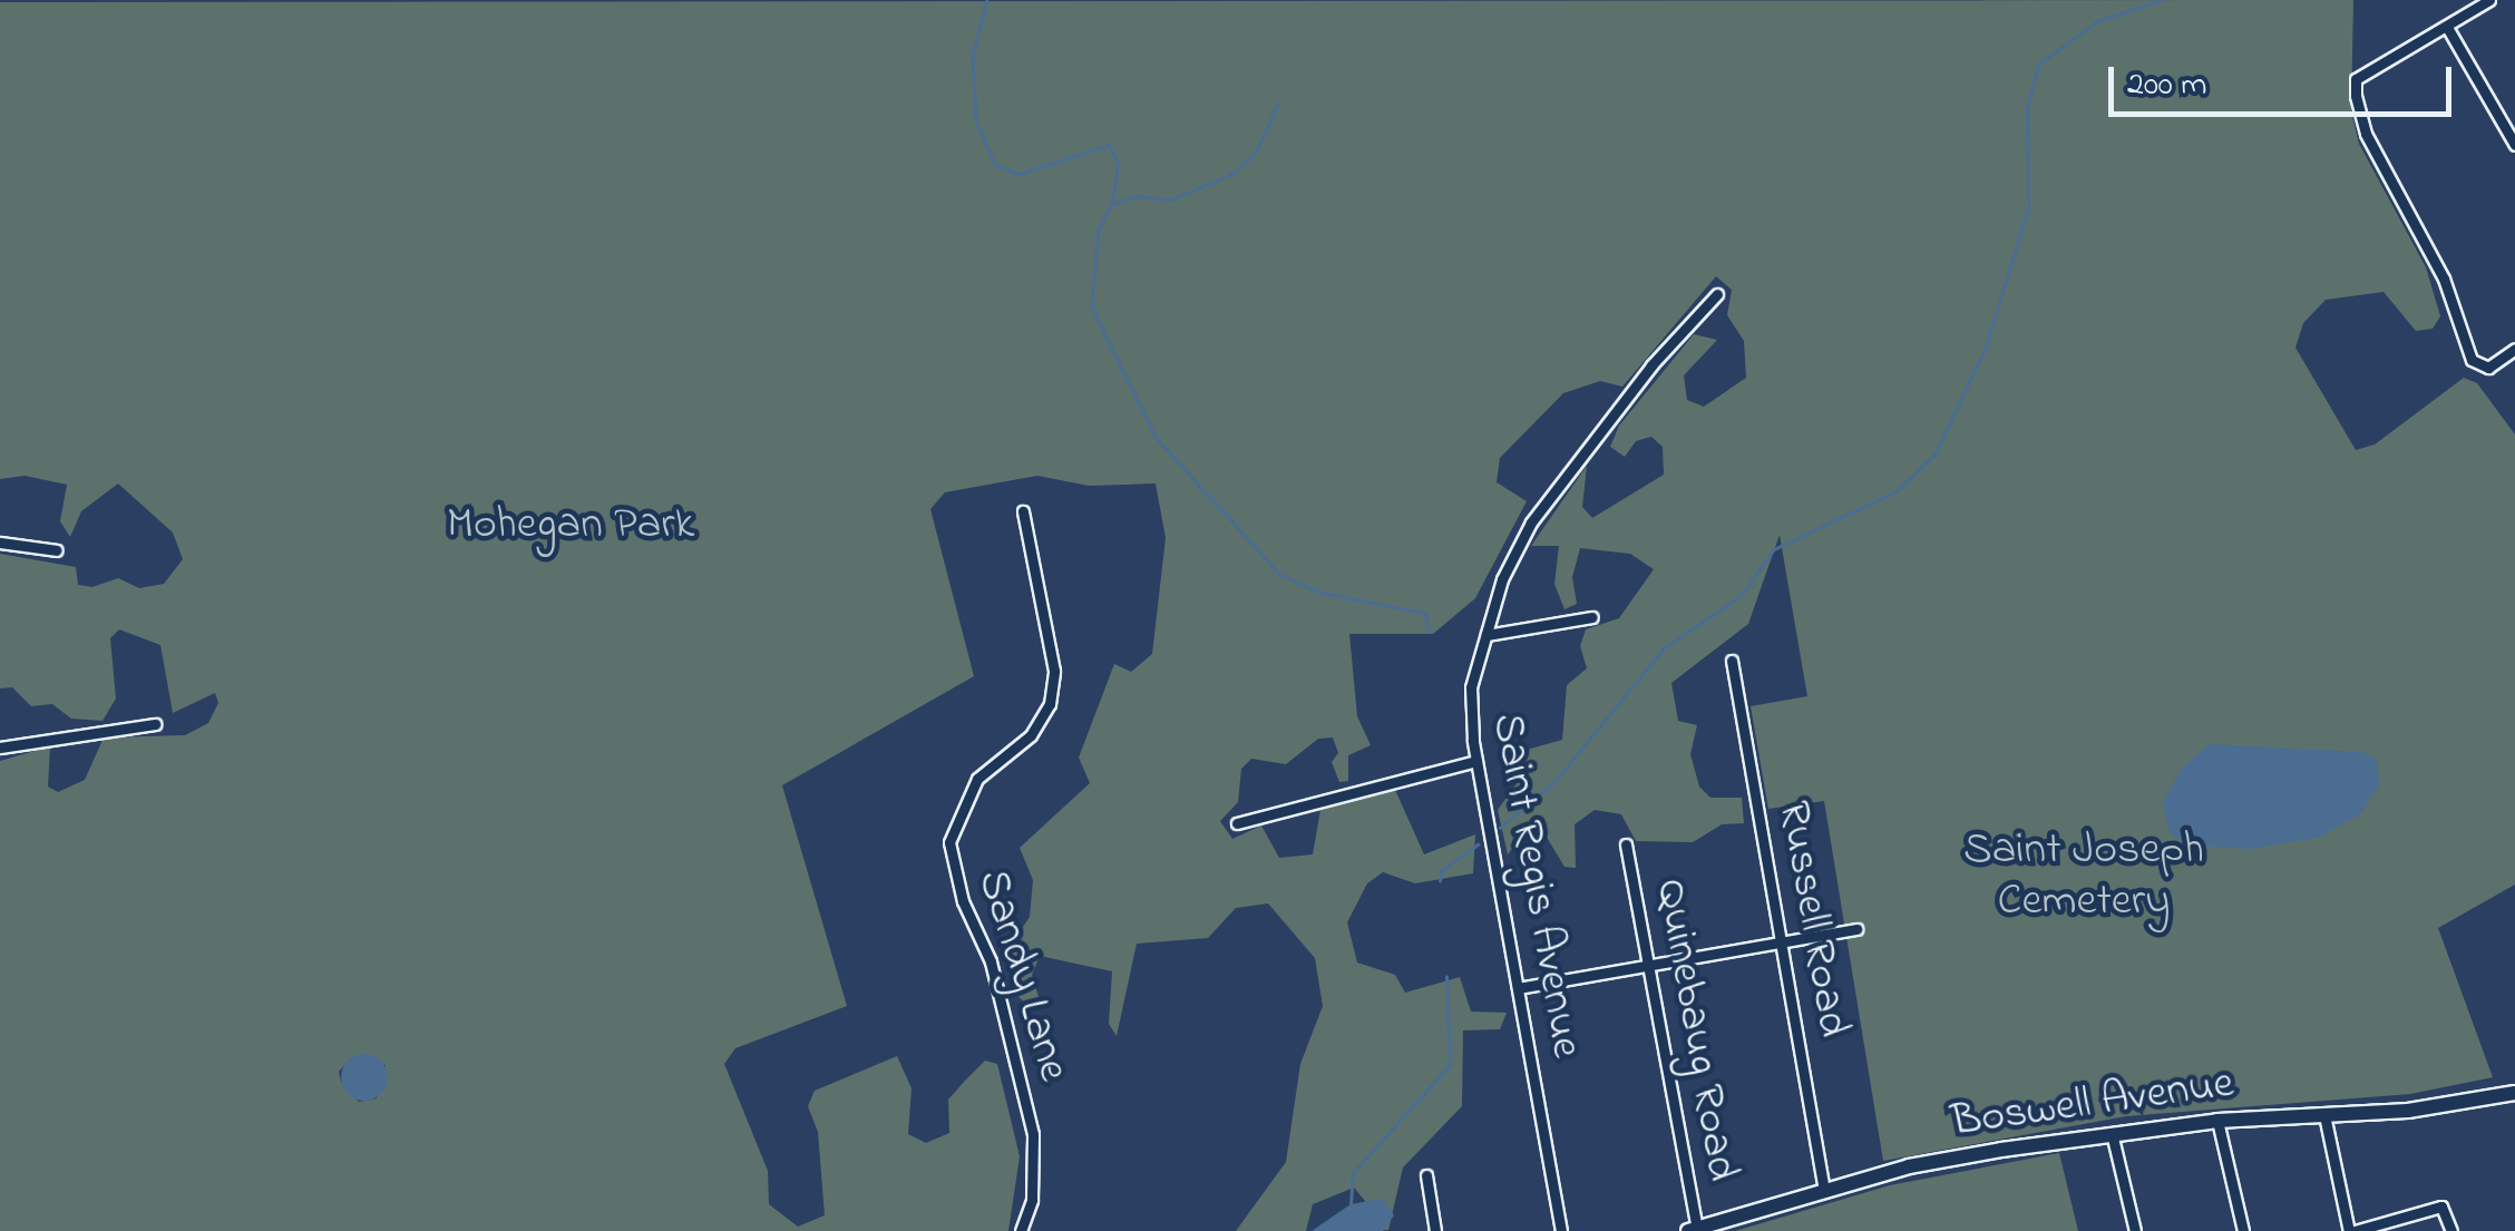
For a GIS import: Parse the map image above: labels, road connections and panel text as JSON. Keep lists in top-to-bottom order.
{
  "streets": {
    "main road": ["Boswell Avenue"],
    "street": [
      "Saint Regis Avenue",
      "Russell Road",
      "Sandy Lane",
      "Quinebaug Road"
    ]
  },
  "crossings": [
    ["Russell Road", "Boswell Avenue"],
    ["Quinebaug Road", "Boswell Avenue"]
  ],
  "parks": ["Mohegan Park", "Saint Joseph Cemetery"],
  "scale_bar": "200 m"
}
